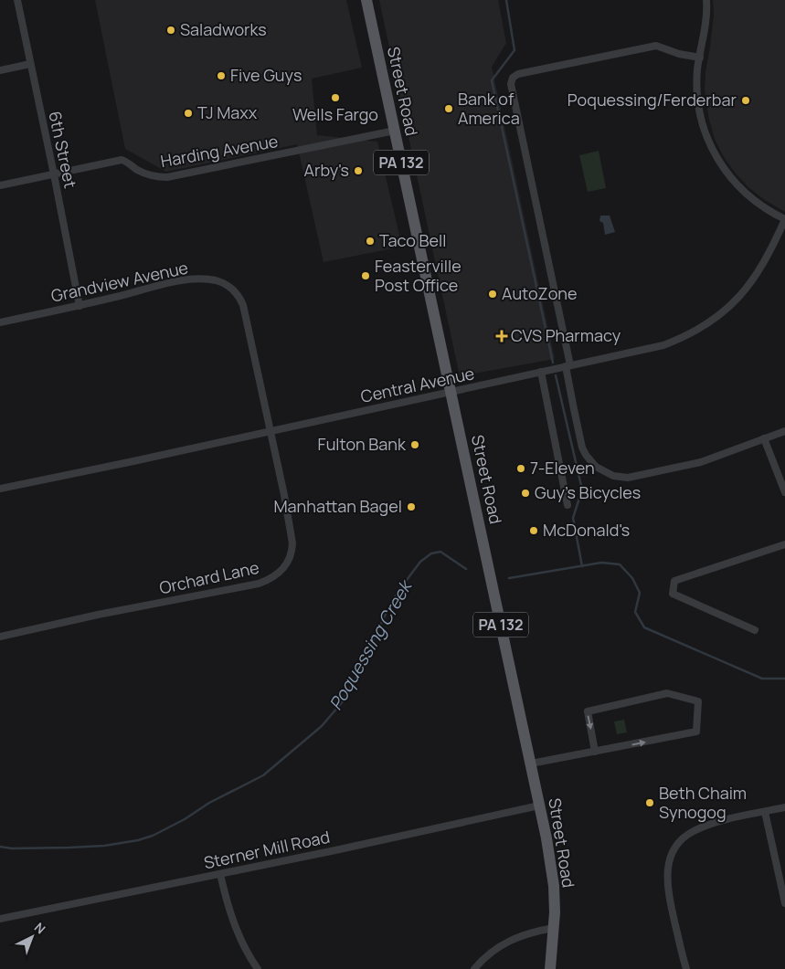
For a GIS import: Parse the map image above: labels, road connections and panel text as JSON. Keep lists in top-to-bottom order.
{
  "streets": {
    "main road": ["Street Road", "PA 132"],
    "street": [
      "6th Street",
      "Harding Avenue",
      "Grandview Avenue",
      "Central Avenue",
      "Orchard Lane",
      "Sterner Mill Road"
    ]
  },
  "crossings": [
    ["Street Road", "Harding Avenue"],
    ["Street Road", "Central Avenue"],
    ["Street Road", "Sterner Mill Road"],
    ["6th Street", "Harding Avenue"],
    ["6th Street", "Grandview Avenue"],
    ["Grandview Avenue", "Central Avenue"],
    ["Grandview Avenue", "Orchard Lane"],
    ["Central Avenue", "Orchard Lane"]
  ],
  "water": ["Poquessing Creek"],
  "places": {
    "other": [
      "Saladworks",
      "Five Guys",
      "Wells Fargo",
      "Poquessing/Ferderbar",
      "Bank of America",
      "TJ Maxx",
      "Arby's",
      "Taco Bell",
      "Feasterville Post Office",
      "AutoZone",
      "Fulton Bank",
      "7-Eleven",
      "Guy's Bicycles",
      "Manhattan Bagel",
      "McDonald's",
      "Beth Chaim Synogog"
    ],
    "health": ["CVS Pharmacy"]
  },
  "north": "top right"
}
